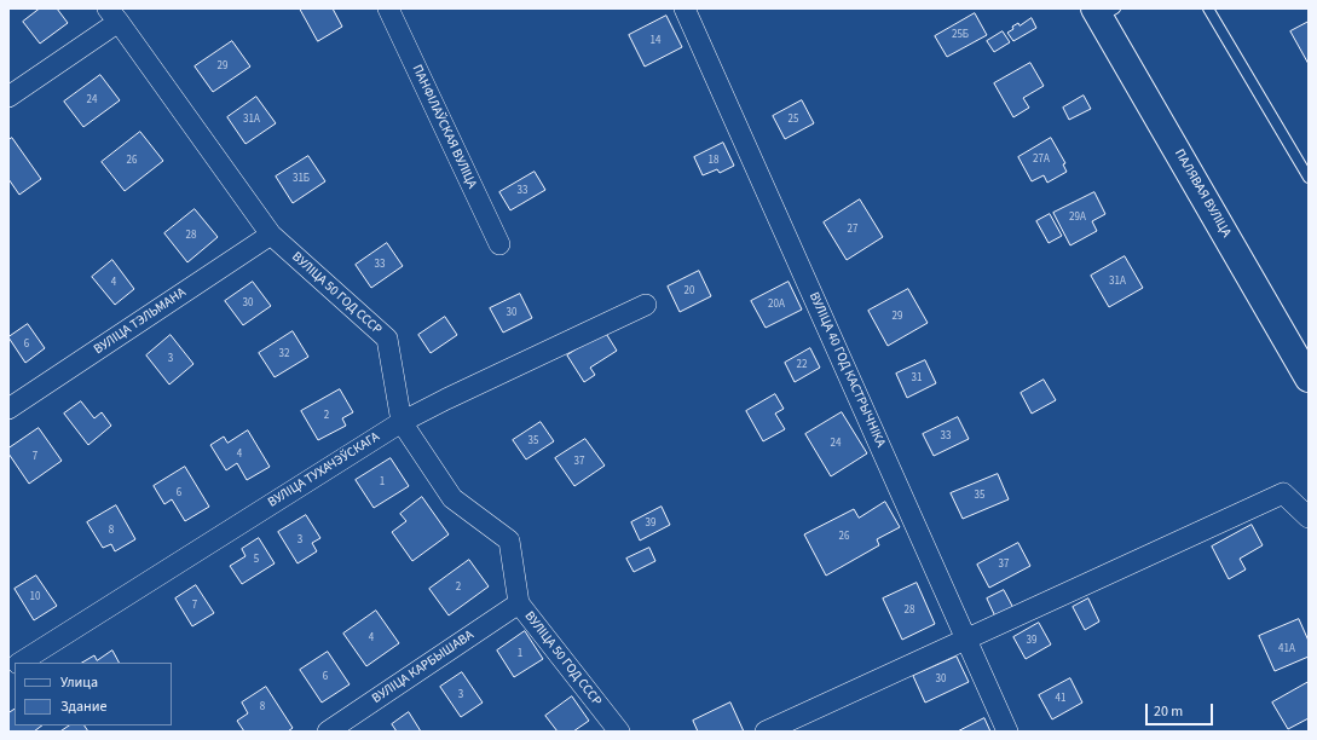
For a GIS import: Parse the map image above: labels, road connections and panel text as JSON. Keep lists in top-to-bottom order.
{
  "streets": {
    "street": [
      "ПАНФІЛАЎСКАЯ ВУЛІЦА",
      "ПАЛЯВАЯ ВУЛІЦА",
      "ВУЛІЦА 50 ГОД СССР",
      "ВУЛІЦА ТЭЛЬМАНА",
      "ВУЛІЦА 40 ГОД КАСТРЫЧНІКА",
      "ВУЛІЦА ТУХАЧЭЎСКАГА",
      "ВУЛІЦА КАРБЫШАВА"
    ]
  },
  "crossings": [
    ["ВУЛІЦА 50 ГОД СССР", "ВУЛІЦА ТЭЛЬМАНА"],
    ["ВУЛІЦА 50 ГОД СССР", "ВУЛІЦА ТУХАЧЭЎСКАГА"],
    ["ВУЛІЦА 50 ГОД СССР", "ВУЛІЦА КАРБЫШАВА"]
  ],
  "house_numbers": [
    "25Б",
    "14",
    "29",
    "24",
    "31А",
    "25",
    "27А",
    "26",
    "18",
    "31Б",
    "33",
    "29А",
    "27",
    "28",
    "33",
    "31А",
    "4",
    "20",
    "30",
    "20А",
    "30",
    "29",
    "6",
    "32",
    "3",
    "22",
    "31",
    "2",
    "33",
    "35",
    "24",
    "4",
    "7",
    "37",
    "1",
    "6",
    "35",
    "39",
    "8",
    "26",
    "3",
    "5",
    "37",
    "2",
    "10",
    "7",
    "28",
    "4",
    "39",
    "41А",
    "1",
    "6",
    "30",
    "3",
    "41",
    "8"
  ],
  "legend": ["Улица", "Здание"],
  "scale_bar": "20 m"
}
